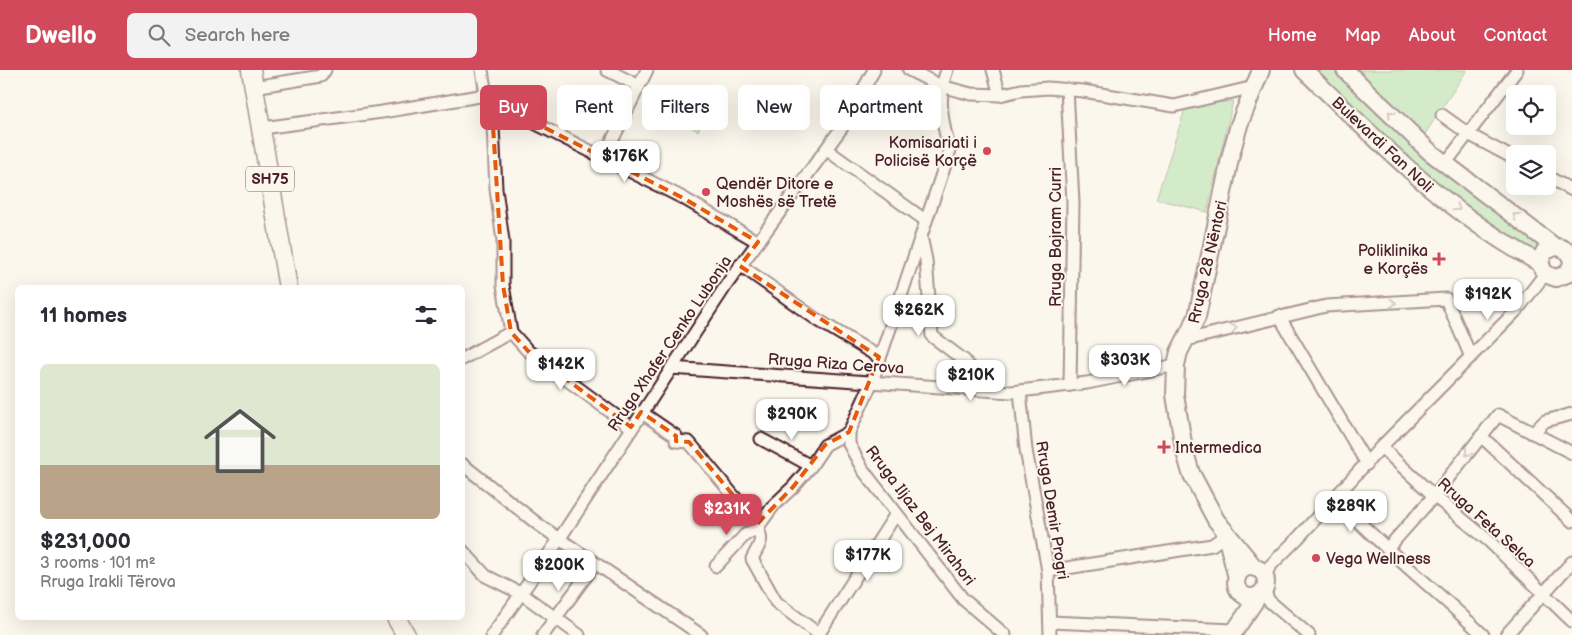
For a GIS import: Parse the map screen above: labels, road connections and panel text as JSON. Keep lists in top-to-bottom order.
{
  "streets": {
    "main road": ["Bulevardi Fan Noli", "SH75", "Rruga 28 Nëntori"],
    "street": [
      "Rruga Bajram Curri",
      "Rruga Xhafer Cenko Lubonja",
      "Rruga Riza Cerova",
      "Rruga Demir Progri",
      "Rruga Iljaz Bej Mirahori",
      "Rruga Feta Selca"
    ]
  },
  "crossings": [
    ["Rruga Bajram Curri", "Rruga Riza Cerova"],
    ["Rruga 28 Nëntori", "Rruga Riza Cerova"],
    ["Rruga Xhafer Cenko Lubonja", "Rruga Riza Cerova"],
    ["Rruga Riza Cerova", "Rruga Demir Progri"]
  ],
  "places": {
    "other": ["Komisariati i Policisë Korçë", "Qendër Ditore e Moshës së Tretë", "Vega Wellness"],
    "health": ["Poliklinika e Korçës", "Intermedica"]
  },
  "page": {
    "header": "Dwello",
    "search": "Search here",
    "nav": [
      "Home",
      "Map",
      "About",
      "Contact"
    ],
    "chip": [
      "Buy",
      "Rent",
      "Filters",
      "New",
      "Apartment"
    ],
    "price": [
      "$176K",
      "$192K",
      "$262K",
      "$303K",
      "$142K",
      "$210K",
      "$290K",
      "$289K",
      "$231K",
      "$177K",
      "$200K"
    ],
    "heading": "11 homes",
    "list": [
      {
        "name": "$231,000",
        "note": "3 rooms · 101 m² · Rruga Irakli Tërova"
      }
    ]
  }
}
